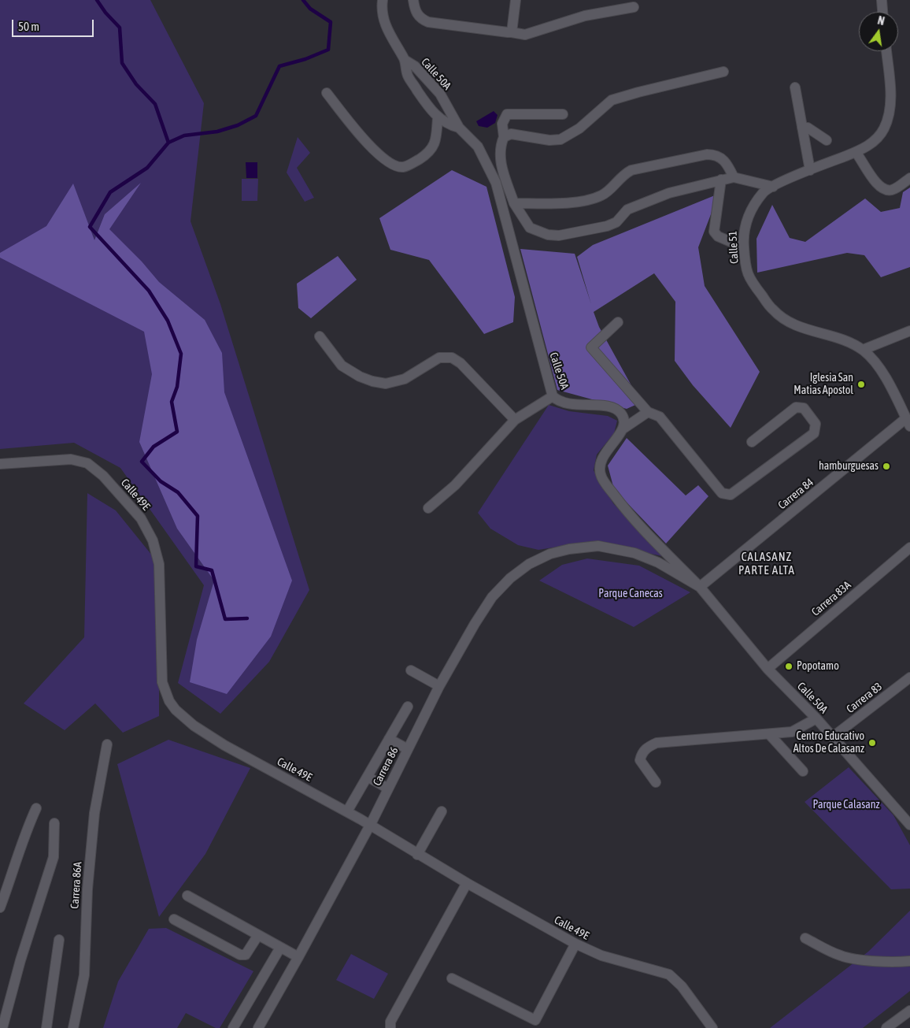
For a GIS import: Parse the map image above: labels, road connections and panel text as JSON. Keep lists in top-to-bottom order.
{
  "streets": {
    "street": [
      "Calle 50A",
      "Calle 51",
      "Carrera 84",
      "Calle 49E",
      "Carrera 83A",
      "Carrera 83",
      "Carrera 86",
      "Carrera 86A"
    ]
  },
  "crossings": [
    ["Calle 50A", "Carrera 84"],
    ["Calle 50A", "Carrera 83A"],
    ["Calle 50A", "Carrera 83"],
    ["Calle 50A", "Carrera 86"],
    ["Calle 51", "Carrera 84"],
    ["Calle 49E", "Carrera 86"]
  ],
  "districts": ["CALASANZ PARTE ALTA"],
  "parks": ["Parque Canecas", "Parque Calasanz"],
  "places": [
    "Iglesia San Matias Apostol",
    "hamburguesas",
    "Popotamo",
    "Centro Educativo Altos De Calasanz"
  ],
  "scale_bar": "50 m",
  "north": "top"
}
